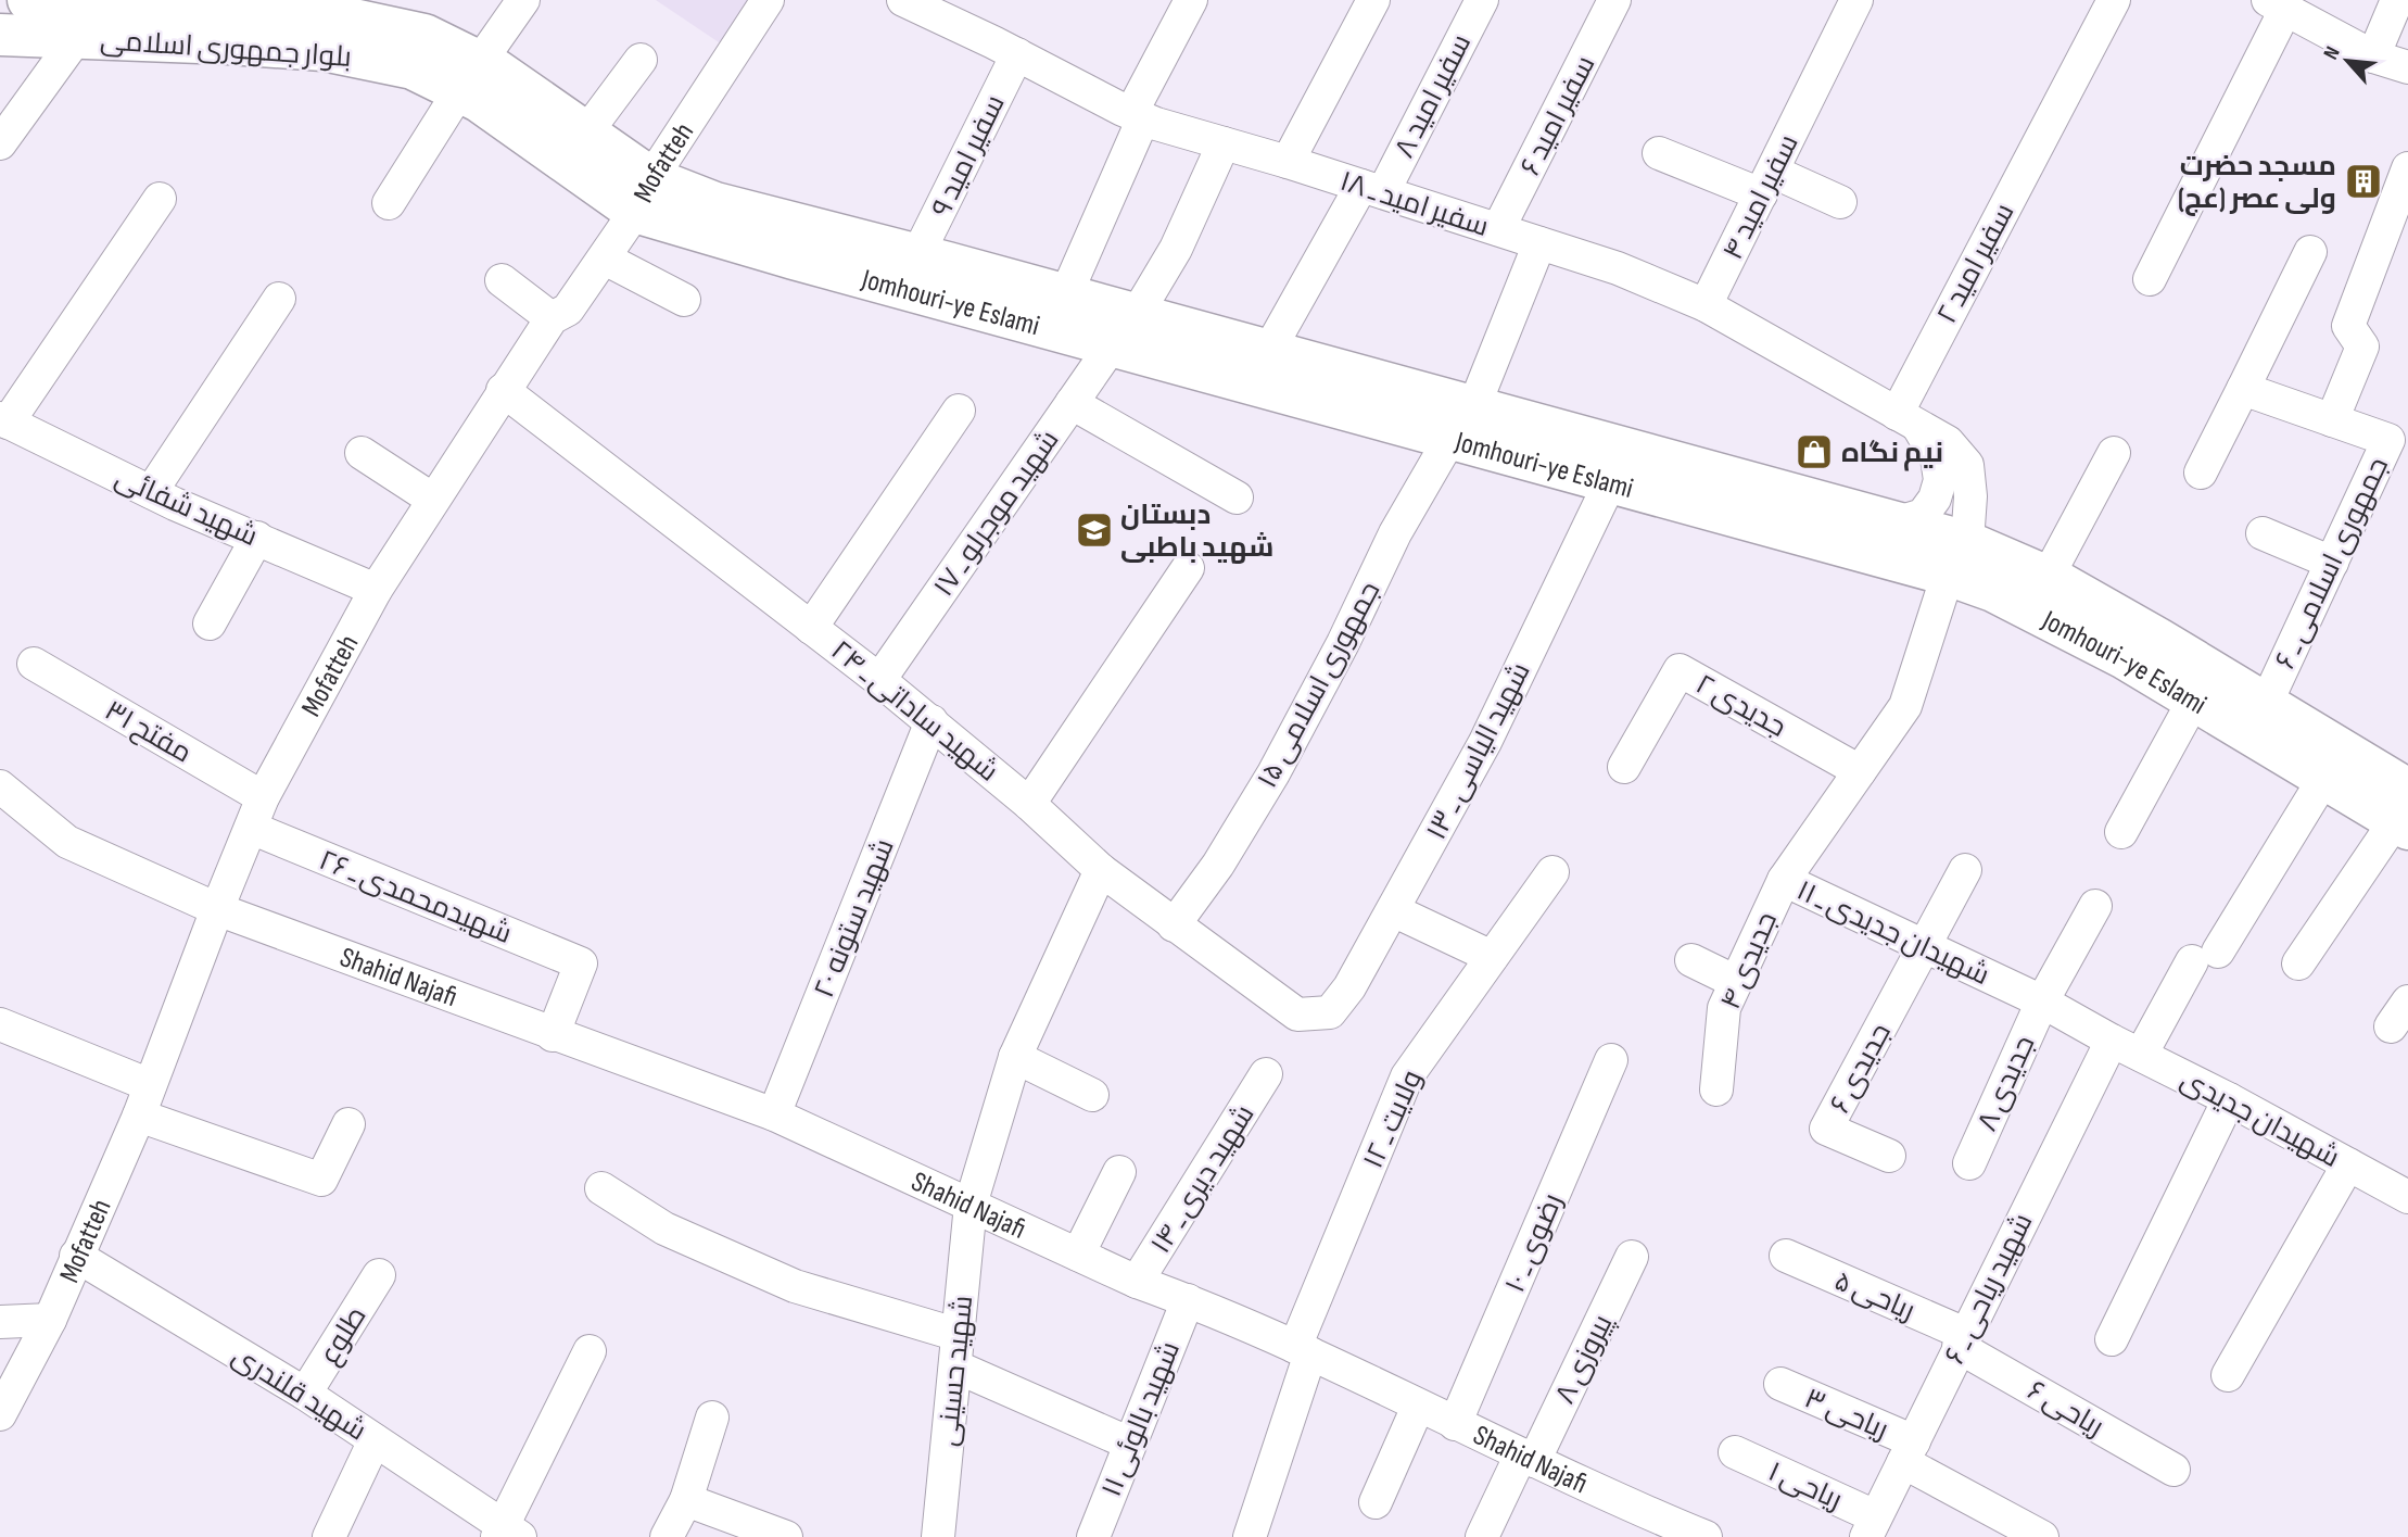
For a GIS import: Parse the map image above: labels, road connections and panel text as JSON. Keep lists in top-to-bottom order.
{
  "streets": {
    "main road": ["بلوار جمهوری اسلامی", "Jomhouri-ye Eslami"],
    "street": [
      "سفیر امید ۸",
      "سفیر امید ۶",
      "سفیر امید ۹",
      "Mofatteh",
      "سفیر امید ۴",
      "سفیر امید ـ ۱۸",
      "سفیر امید ۲",
      "شهید شفائی",
      "شهید موجرلو ـ ۱۷",
      "جمهوری اسلامی ـ ۶",
      "جمهوری اسلامی ۱۵",
      "جدیدی ۲",
      "شهید ساداتی ـ ۲۴",
      "مفتح ۳۱",
      "شهید الیاسی ـ ۱۳",
      "شهیدمحمدی ـ ۲۶",
      "شهید ستونه ۲۰",
      "شهیدان جدیدی ـ ۱۱",
      "جدیدی ۴",
      "Shahid Najafi",
      "جدیدی ۶",
      "جدیدی ۸",
      "شهیدان جدیدی",
      "ولایت ـ ۱۲",
      "شهید دیری ـ ۱۴",
      "رضوی ـ ۱۰",
      "شهید ریاحی ـ ۶",
      "ریاحی ۵",
      "طلوع",
      "پیروزی ۸",
      "شهید حسینی",
      "شهید قلندری",
      "ریاحی ۶",
      "ریاحی ۳",
      "شهید بالوئی ۱۱",
      "ریاحی ۱"
    ]
  },
  "crossings": [
    ["بلوار جمهوری اسلامی", "Mofatteh"],
    ["بلوار جمهوری اسلامی", "Jomhouri-ye Eslami"],
    ["سفیر امید ۸", "سفیر امید ـ ۱۸"],
    ["سفیر امید ۸", "Jomhouri-ye Eslami"],
    ["سفیر امید ۶", "سفیر امید ـ ۱۸"],
    ["سفیر امید ۹", "سفیر امید ـ ۱۸"],
    ["سفیر امید ۹", "Jomhouri-ye Eslami"],
    ["Mofatteh", "Jomhouri-ye Eslami"],
    ["Mofatteh", "شهید شفائی"],
    ["Mofatteh", "شهید ساداتی ـ ۲۴"],
    ["Mofatteh", "مفتح ۳۱"],
    ["Mofatteh", "شهیدمحمدی ـ ۲۶"],
    ["Mofatteh", "Shahid Najafi"],
    ["Mofatteh", "شهید قلندری"],
    ["سفیر امید ۴", "سفیر امید ـ ۱۸"],
    ["سفیر امید ـ ۱۸", "سفیر امید ۲"],
    ["سفیر امید ـ ۱۸", "Jomhouri-ye Eslami"],
    ["سفیر امید ـ ۱۸", "شهید موجرلو ـ ۱۷"],
    ["سفیر امید ـ ۱۸", "جمهوری اسلامی ۱۵"],
    ["سفیر امید ـ ۱۸", "شهیدان جدیدی ـ ۱۱"],
    ["Jomhouri-ye Eslami", "شهید موجرلو ـ ۱۷"],
    ["Jomhouri-ye Eslami", "جمهوری اسلامی ـ ۶"],
    ["Jomhouri-ye Eslami", "جمهوری اسلامی ۱۵"],
    ["Jomhouri-ye Eslami", "شهید الیاسی ـ ۱۳"],
    ["Jomhouri-ye Eslami", "شهیدان جدیدی ـ ۱۱"],
    ["شهید موجرلو ـ ۱۷", "شهید ساداتی ـ ۲۴"],
    ["جمهوری اسلامی ۱۵", "شهید ساداتی ـ ۲۴"],
    ["جدیدی ۲", "شهیدان جدیدی ـ ۱۱"],
    ["شهید ساداتی ـ ۲۴", "شهید الیاسی ـ ۱۳"],
    ["شهید ساداتی ـ ۲۴", "شهید ستونه ۲۰"],
    ["شهید ساداتی ـ ۲۴", "شهید حسینی"],
    ["شهیدمحمدی ـ ۲۶", "Shahid Najafi"],
    ["شهید ستونه ۲۰", "Shahid Najafi"],
    ["شهیدان جدیدی ـ ۱۱", "جدیدی ۴"],
    ["شهیدان جدیدی ـ ۱۱", "جدیدی ۶"],
    ["شهیدان جدیدی ـ ۱۱", "جدیدی ۸"],
    ["شهیدان جدیدی ـ ۱۱", "شهیدان جدیدی"],
    ["شهیدان جدیدی ـ ۱۱", "شهید ریاحی ـ ۶"],
    ["Shahid Najafi", "ولایت ـ ۱۲"],
    ["Shahid Najafi", "شهید دیری ـ ۱۴"],
    ["Shahid Najafi", "رضوی ـ ۱۰"],
    ["Shahid Najafi", "پیروزی ۸"],
    ["Shahid Najafi", "شهید حسینی"],
    ["Shahid Najafi", "شهید بالوئی ۱۱"],
    ["شهیدان جدیدی", "شهید ریاحی ـ ۶"],
    ["شهید ریاحی ـ ۶", "ریاحی ۵"],
    ["شهید ریاحی ـ ۶", "ریاحی ۶"],
    ["شهید ریاحی ـ ۶", "ریاحی ۳"],
    ["شهید ریاحی ـ ۶", "ریاحی ۱"],
    ["ریاحی ۵", "ریاحی ۶"],
    ["طلوع", "شهید قلندری"]
  ],
  "places": {
    "building": ["مسجد حضرت ولی عصر (عج)"],
    "shop": ["نیم نگاه"],
    "school or university": ["دبستان شهید باطبی"]
  },
  "north": "top left"
}
